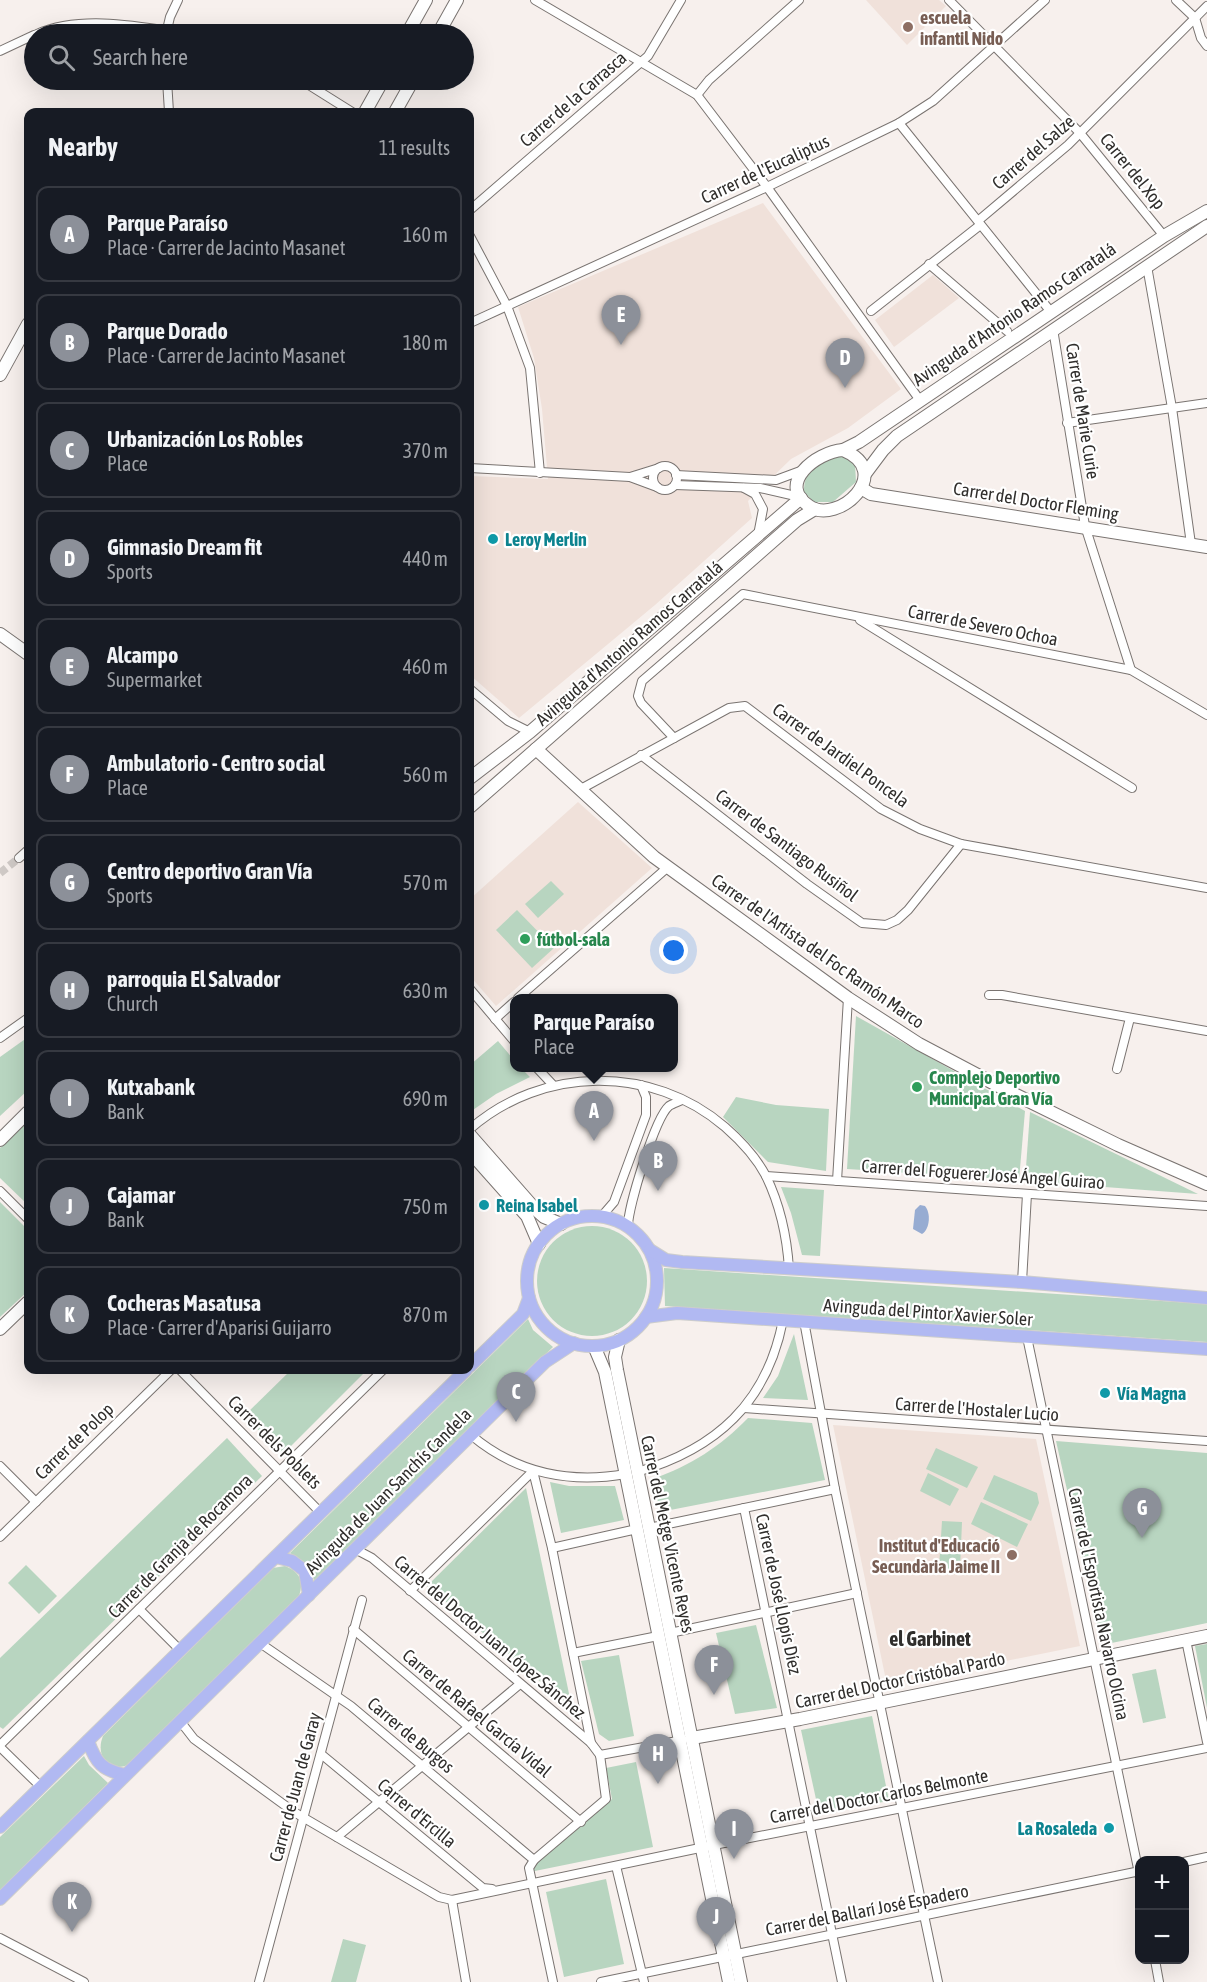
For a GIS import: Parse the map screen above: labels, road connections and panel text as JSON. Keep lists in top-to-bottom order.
{
  "streets": {
    "main road": ["Avinguda del Pintor Xavier Soler", "Avinguda de Juan Sanchís Candela"],
    "street": [
      "Carrer de la Carrasca",
      "Carrer del Salze",
      "Carrer de l'Eucaliptus",
      "Carrer del Xop",
      "Avinguda d'Antonio Ramos Carratalá",
      "Carrer de Marie Curie",
      "Carrer del Doctor Fleming",
      "Carrer de Severo Ochoa",
      "Carrer de Jardiel Poncela",
      "Carrer de Santiago Rusiñol",
      "Carrer de l'Artista del Foc Ramón Marco",
      "Carrer del Foguerer José Ángel Guirao",
      "Carrer de l'Hostaler Lucio",
      "Carrer de Polop",
      "Carrer dels Poblets",
      "Carrer del Metge Vicente Reyes",
      "Carrer de Granja de Rocamora",
      "Carrer de José Llopis Díez",
      "Carrer de l'Esportista Navarro Olcina",
      "Carrer del Doctor Juan López Sánchez",
      "Carrer del Doctor Cristóbal Pardo",
      "Carrer de Rafael García Vidal",
      "Carrer de Burgos",
      "Carrer de Juan de Garay",
      "Carrer del Doctor Carlos Belmonte",
      "Carrer d'Ercilla",
      "Carrer del Ballarí José Espadero"
    ]
  },
  "crossings": [
    ["Carrer del Salze", "Carrer del Xop"],
    ["Carrer de l'Eucaliptus", "Carrer del Xop"],
    ["Carrer del Xop", "Avinguda d'Antonio Ramos Carratalá"],
    ["Avinguda d'Antonio Ramos Carratalá", "Carrer de Marie Curie"],
    ["Avinguda d'Antonio Ramos Carratalá", "Carrer del Doctor Fleming"],
    ["Avinguda d'Antonio Ramos Carratalá", "Carrer de Severo Ochoa"],
    ["Avinguda d'Antonio Ramos Carratalá", "Carrer de Jardiel Poncela"],
    ["Avinguda d'Antonio Ramos Carratalá", "Carrer de l'Artista del Foc Ramón Marco"],
    ["Carrer de Marie Curie", "Carrer del Doctor Fleming"],
    ["Carrer de Marie Curie", "Carrer de Severo Ochoa"],
    ["Carrer de Jardiel Poncela", "Carrer de Santiago Rusiñol"],
    ["Carrer de Jardiel Poncela", "Carrer de l'Artista del Foc Ramón Marco"],
    ["Avinguda del Pintor Xavier Soler", "Avinguda de Juan Sanchís Candela"],
    ["Avinguda del Pintor Xavier Soler", "Carrer del Metge Vicente Reyes"],
    ["Avinguda del Pintor Xavier Soler", "Carrer de l'Esportista Navarro Olcina"],
    ["Carrer de l'Hostaler Lucio", "Carrer de l'Esportista Navarro Olcina"],
    ["Carrer dels Poblets", "Avinguda de Juan Sanchís Candela"],
    ["Carrer dels Poblets", "Carrer de Granja de Rocamora"],
    ["Avinguda de Juan Sanchís Candela", "Carrer del Metge Vicente Reyes"],
    ["Avinguda de Juan Sanchís Candela", "Carrer del Doctor Juan López Sánchez"],
    ["Avinguda de Juan Sanchís Candela", "Carrer de Burgos"],
    ["Carrer del Metge Vicente Reyes", "Carrer del Doctor Cristóbal Pardo"],
    ["Carrer del Metge Vicente Reyes", "Carrer del Doctor Carlos Belmonte"],
    ["Carrer del Metge Vicente Reyes", "Carrer del Ballarí José Espadero"],
    ["Carrer de José Llopis Díez", "Carrer del Doctor Cristóbal Pardo"],
    ["Carrer de José Llopis Díez", "Carrer del Doctor Carlos Belmonte"],
    ["Carrer de l'Esportista Navarro Olcina", "Carrer del Doctor Cristóbal Pardo"],
    ["Carrer de l'Esportista Navarro Olcina", "Carrer del Doctor Carlos Belmonte"],
    ["Carrer del Doctor Juan López Sánchez", "Carrer del Doctor Cristóbal Pardo"],
    ["Carrer de Rafael García Vidal", "Carrer de Juan de Garay"],
    ["Carrer de Burgos", "Carrer de Juan de Garay"],
    ["Carrer de Juan de Garay", "Carrer d'Ercilla"],
    ["Carrer del Doctor Carlos Belmonte", "Carrer d'Ercilla"]
  ],
  "districts": ["el Garbinet"],
  "places": [
    "escuela infantil Nido",
    "Leroy Merlin",
    "fútbol-sala",
    "Complejo Deportivo Municipal Gran Vía",
    "Reina Isabel",
    "Vía Magna",
    "Institut d'Educació Secundària Jaime II",
    "La Rosaleda"
  ],
  "page": {
    "search": "Search here",
    "heading": ["Nearby", "11 results"],
    "list": [
      {
        "mark": "A",
        "name": "Parque Paraíso",
        "note": "Place · Carrer de Jacinto Masanet",
        "value": "160 m"
      },
      {
        "mark": "B",
        "name": "Parque Dorado",
        "note": "Place · Carrer de Jacinto Masanet",
        "value": "180 m"
      },
      {
        "mark": "C",
        "name": "Urbanización Los Robles",
        "note": "Place",
        "value": "370 m"
      },
      {
        "mark": "D",
        "name": "Gimnasio Dream fit",
        "note": "Sports",
        "value": "440 m"
      },
      {
        "mark": "E",
        "name": "Alcampo",
        "note": "Supermarket",
        "value": "460 m"
      },
      {
        "mark": "F",
        "name": "Ambulatorio - Centro social",
        "note": "Place",
        "value": "560 m"
      },
      {
        "mark": "G",
        "name": "Centro deportivo Gran Vía",
        "note": "Sports",
        "value": "570 m"
      },
      {
        "mark": "H",
        "name": "parroquia El Salvador",
        "note": "Church",
        "value": "630 m"
      },
      {
        "mark": "I",
        "name": "Kutxabank",
        "note": "Bank",
        "value": "690 m"
      },
      {
        "mark": "J",
        "name": "Cajamar",
        "note": "Bank",
        "value": "750 m"
      },
      {
        "mark": "K",
        "name": "Cocheras Masatusa",
        "note": "Place · Carrer d'Aparisi Guijarro",
        "value": "870 m"
      }
    ],
    "pins": [
      "E",
      "D",
      "A",
      "B",
      "C",
      "G",
      "F",
      "H",
      "I",
      "K",
      "J"
    ],
    "popup": ["Parque Paraíso", "Place"],
    "map_buttons": ["+", "−"]
  }
}
